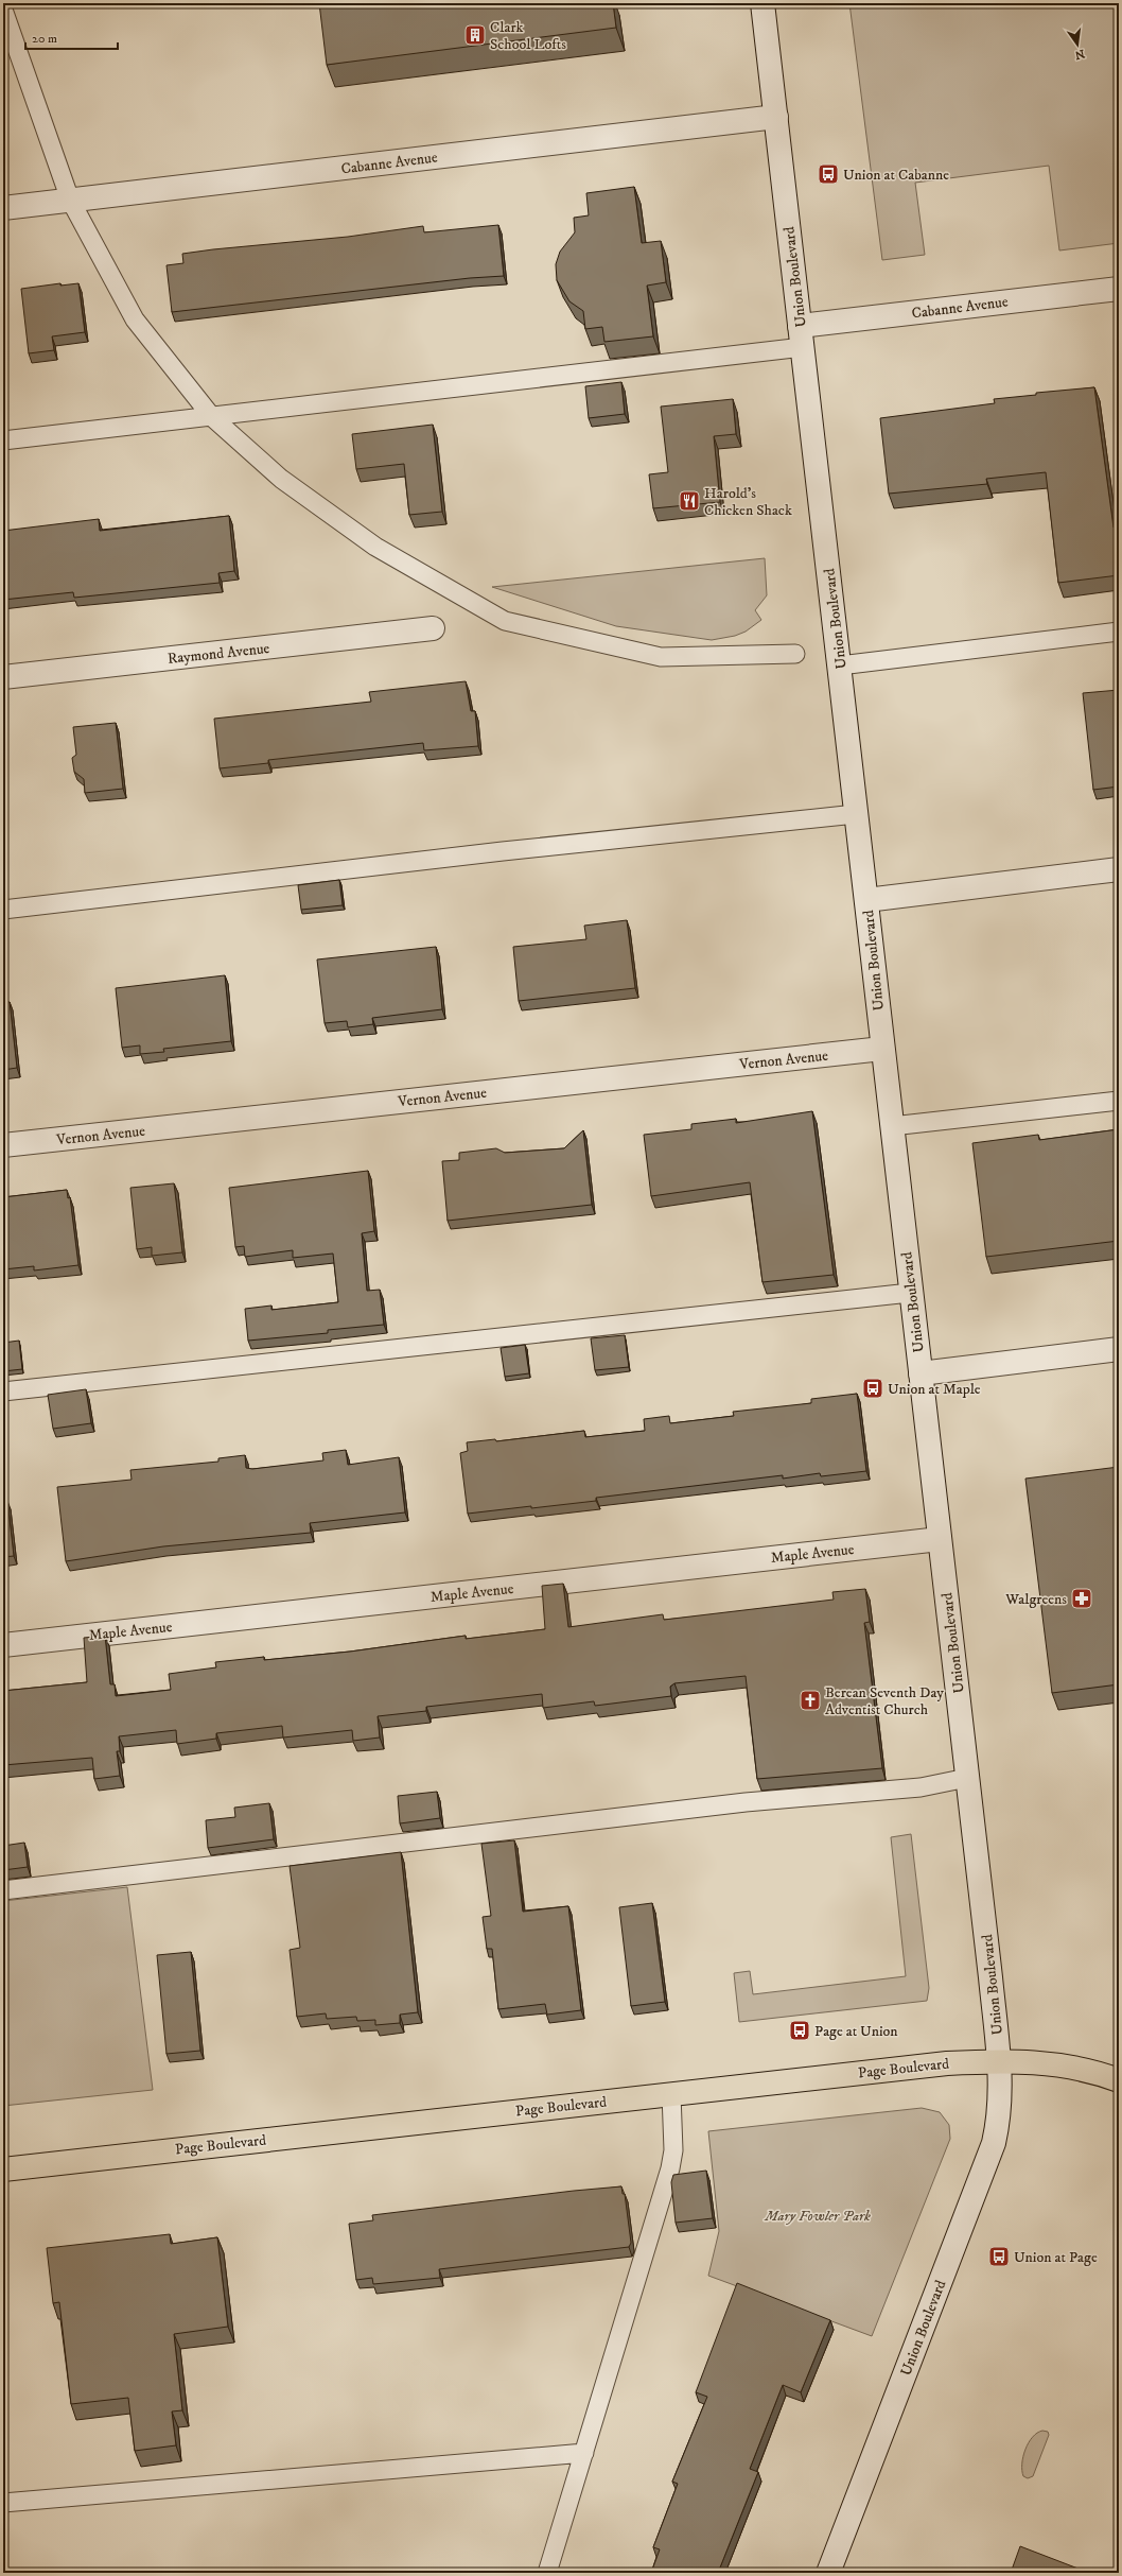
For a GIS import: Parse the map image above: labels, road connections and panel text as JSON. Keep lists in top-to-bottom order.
{
  "streets": {
    "main road": ["Page Boulevard"],
    "street": [
      "Cabanne Avenue",
      "Union Boulevard",
      "Raymond Avenue",
      "Vernon Avenue",
      "Maple Avenue"
    ]
  },
  "crossings": [
    ["Cabanne Avenue", "Union Boulevard"],
    ["Union Boulevard", "Vernon Avenue"],
    ["Union Boulevard", "Maple Avenue"],
    ["Union Boulevard", "Page Boulevard"]
  ],
  "parks": ["Mary Fowler Park"],
  "places": {
    "building": ["Clark School Lofts"],
    "bus stop": [
      "Union at Cabanne",
      "Union at Maple",
      "Page at Union",
      "Union at Page"
    ],
    "restaurant": ["Harold's Chicken Shack"],
    "pharmacy": ["Walgreens"],
    "church": ["Berean Seventh Day Adventist Church"]
  },
  "scale_bar": "20 m",
  "north": "bottom"
}
